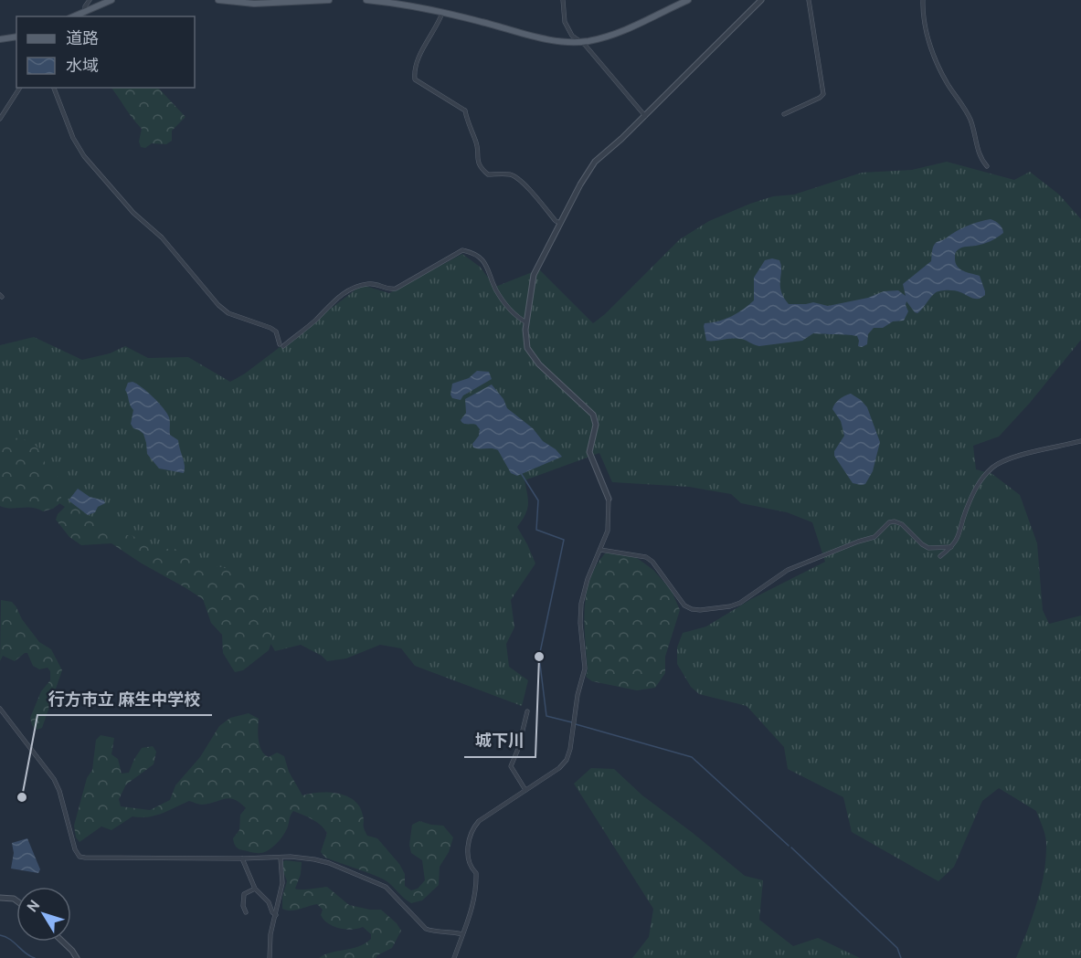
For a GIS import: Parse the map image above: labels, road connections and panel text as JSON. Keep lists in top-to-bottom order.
{
  "places": ["城下川", "行方市立 麻生中学校"],
  "legend": ["道路", "水域"],
  "north": "top left"
}
